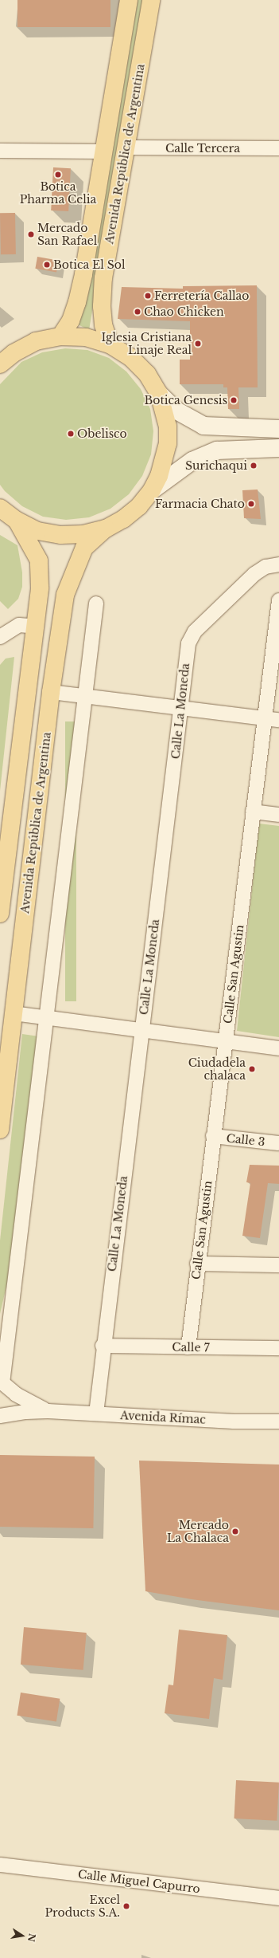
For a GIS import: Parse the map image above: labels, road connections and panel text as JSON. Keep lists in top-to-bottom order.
{
  "streets": {
    "main road": ["Avenida República de Argentina"],
    "street": [
      "Calle Tercera",
      "Calle La Moneda",
      "Calle San Agustin",
      "Calle 3",
      "Calle 7",
      "Avenida Rímac",
      "Calle Miguel Capurro"
    ]
  },
  "crossings": [
    ["Calle Tercera", "Avenida República de Argentina"],
    ["Calle La Moneda", "Calle 7"],
    ["Calle La Moneda", "Avenida Rímac"],
    ["Calle San Agustin", "Calle 3"],
    ["Calle San Agustin", "Calle 7"]
  ],
  "places": [
    "Botica Pharma Celia",
    "Mercado San Rafael",
    "Botica El Sol",
    "Ferretería Callao",
    "Chao Chicken",
    "Iglesia Cristiana Linaje Real",
    "Botica Genesis",
    "Obelisco",
    "Surichaqui",
    "Farmacia Chato",
    "Ciudadela chalaca",
    "Mercado La Chalaca",
    "Excel Products S.A."
  ],
  "north": "right"
}
